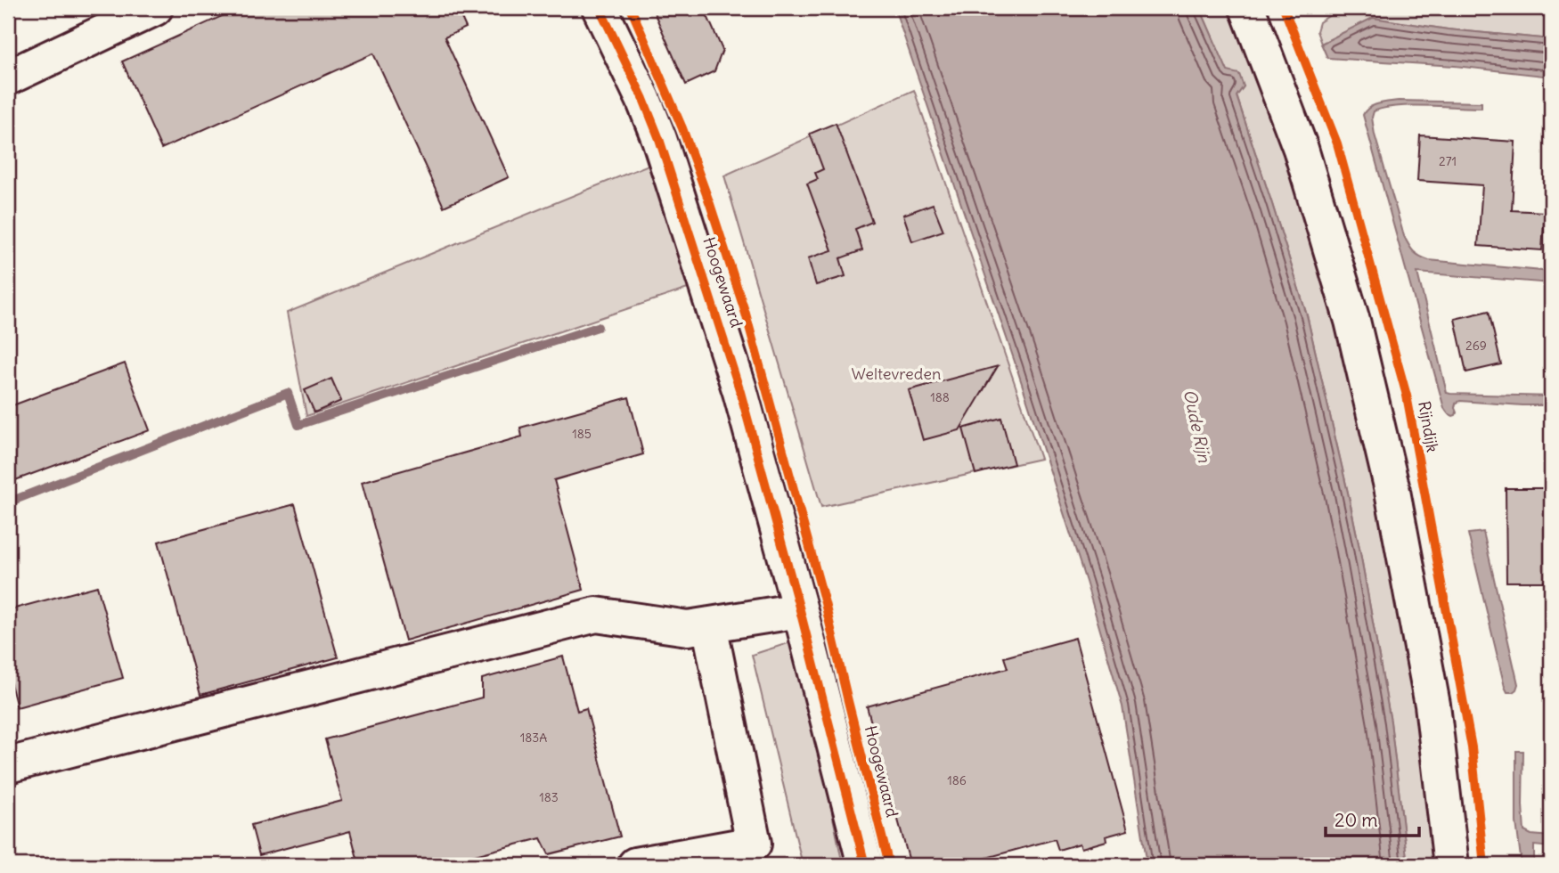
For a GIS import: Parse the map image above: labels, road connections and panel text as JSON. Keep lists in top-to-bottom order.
{
  "streets": {
    "street": ["Hoogewaard"],
    "cycle path": ["Rijndijk"]
  },
  "water": ["Oude Rijn"],
  "parks": ["Weltevreden"],
  "house_numbers": [
    "271",
    "269",
    "188",
    "185",
    "183A",
    "186",
    "183"
  ],
  "scale_bar": "20 m"
}
